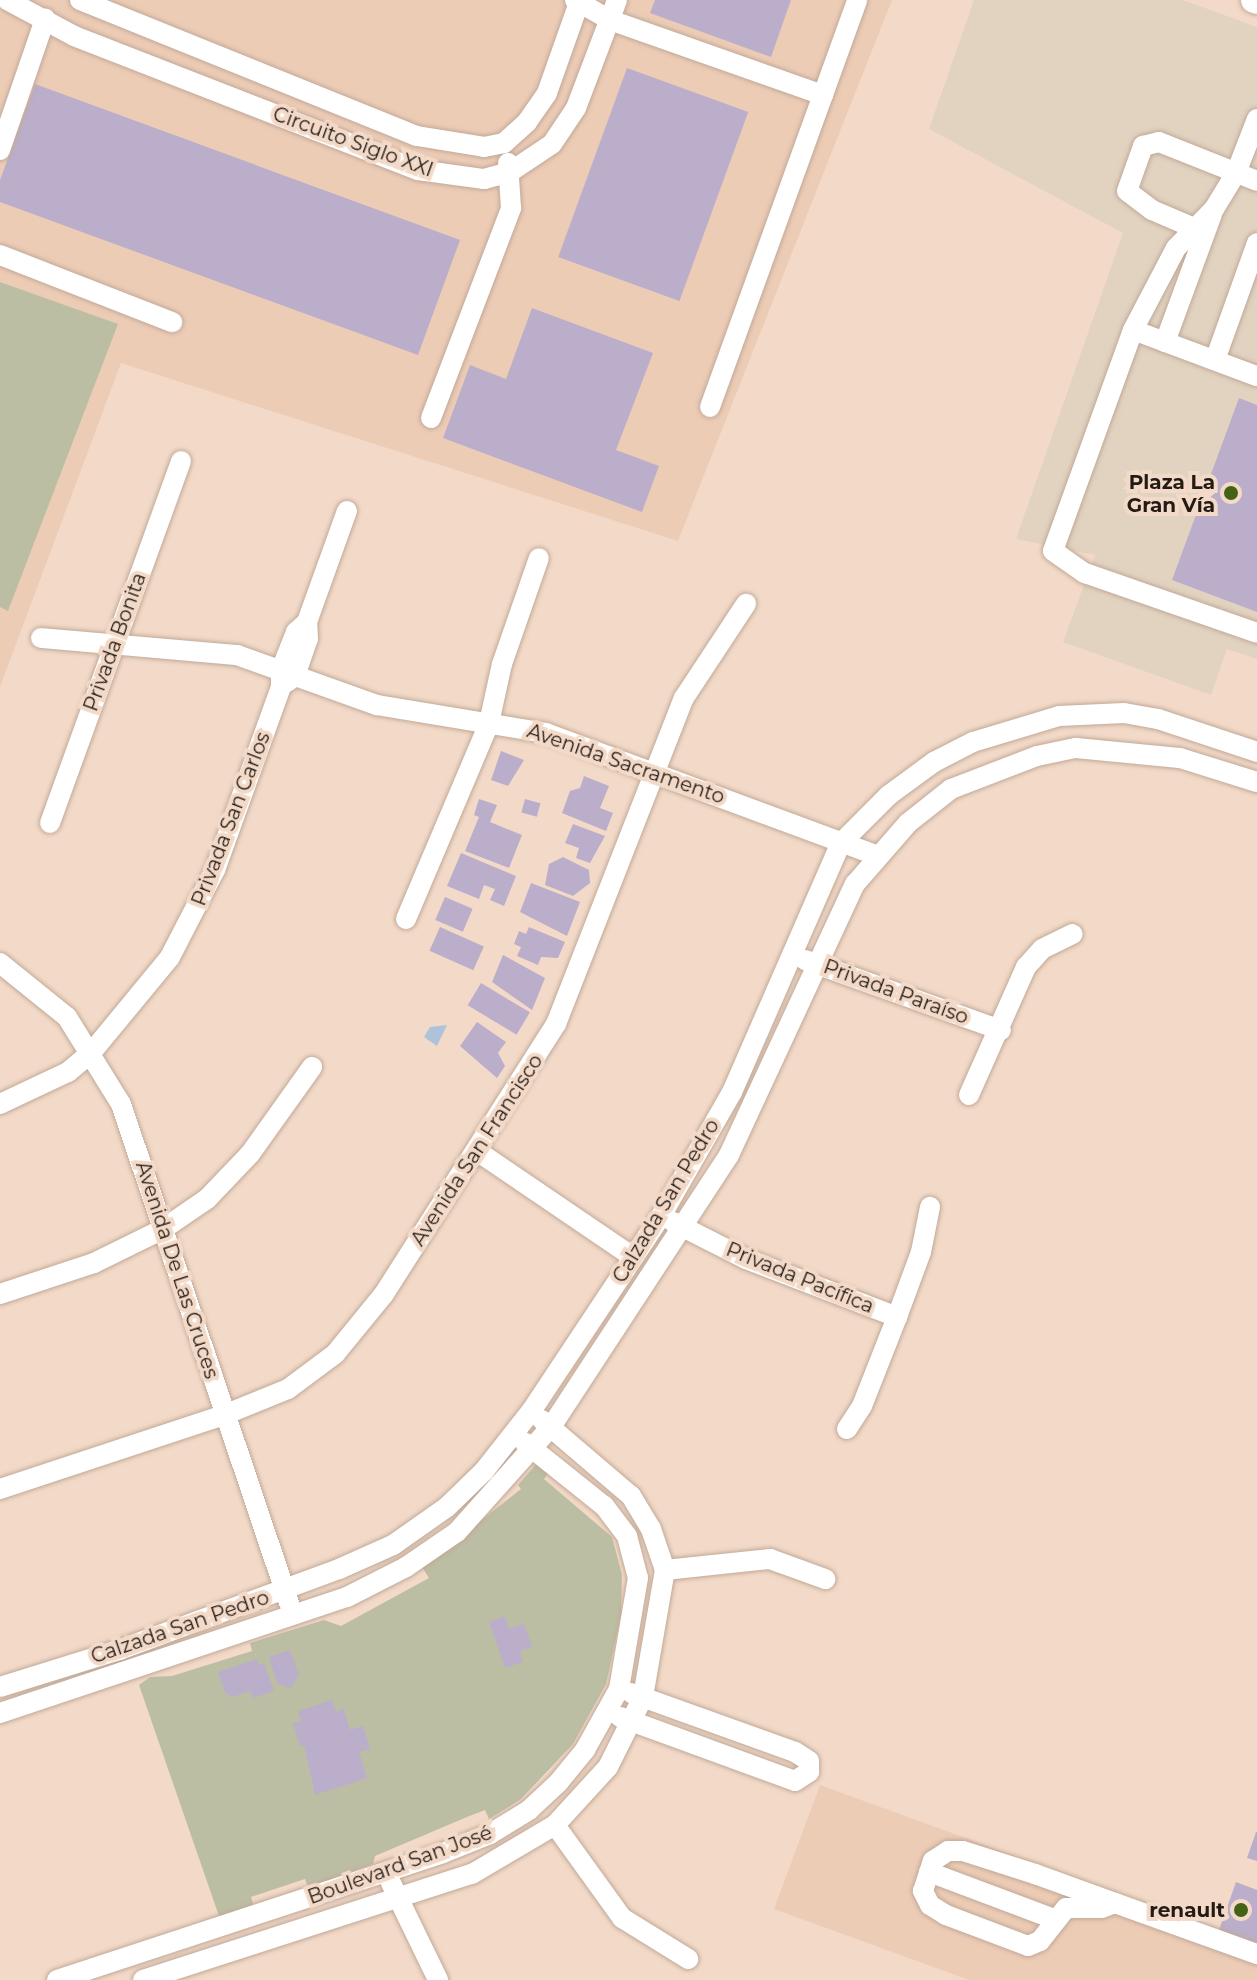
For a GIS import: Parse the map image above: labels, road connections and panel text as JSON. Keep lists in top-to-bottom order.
{
  "streets": {
    "street": [
      "Circuito Siglo XXI",
      "Privada Bonita",
      "Avenida Sacramento",
      "Privada San Carlos",
      "Privada Paraíso",
      "Avenida San Francisco",
      "Calzada San Pedro",
      "Avenida De Las Cruces",
      "Privada Pacífica",
      "Boulevard San José"
    ]
  },
  "crossings": [
    ["Privada Bonita", "Avenida Sacramento"],
    ["Avenida Sacramento", "Privada San Carlos"],
    ["Avenida Sacramento", "Avenida San Francisco"],
    ["Avenida Sacramento", "Calzada San Pedro"],
    ["Privada San Carlos", "Avenida De Las Cruces"],
    ["Privada Paraíso", "Calzada San Pedro"],
    ["Avenida San Francisco", "Avenida De Las Cruces"],
    ["Calzada San Pedro", "Avenida De Las Cruces"],
    ["Calzada San Pedro", "Privada Pacífica"],
    ["Calzada San Pedro", "Boulevard San José"]
  ],
  "places": ["Plaza La Gran Vía", "renault"]
}
